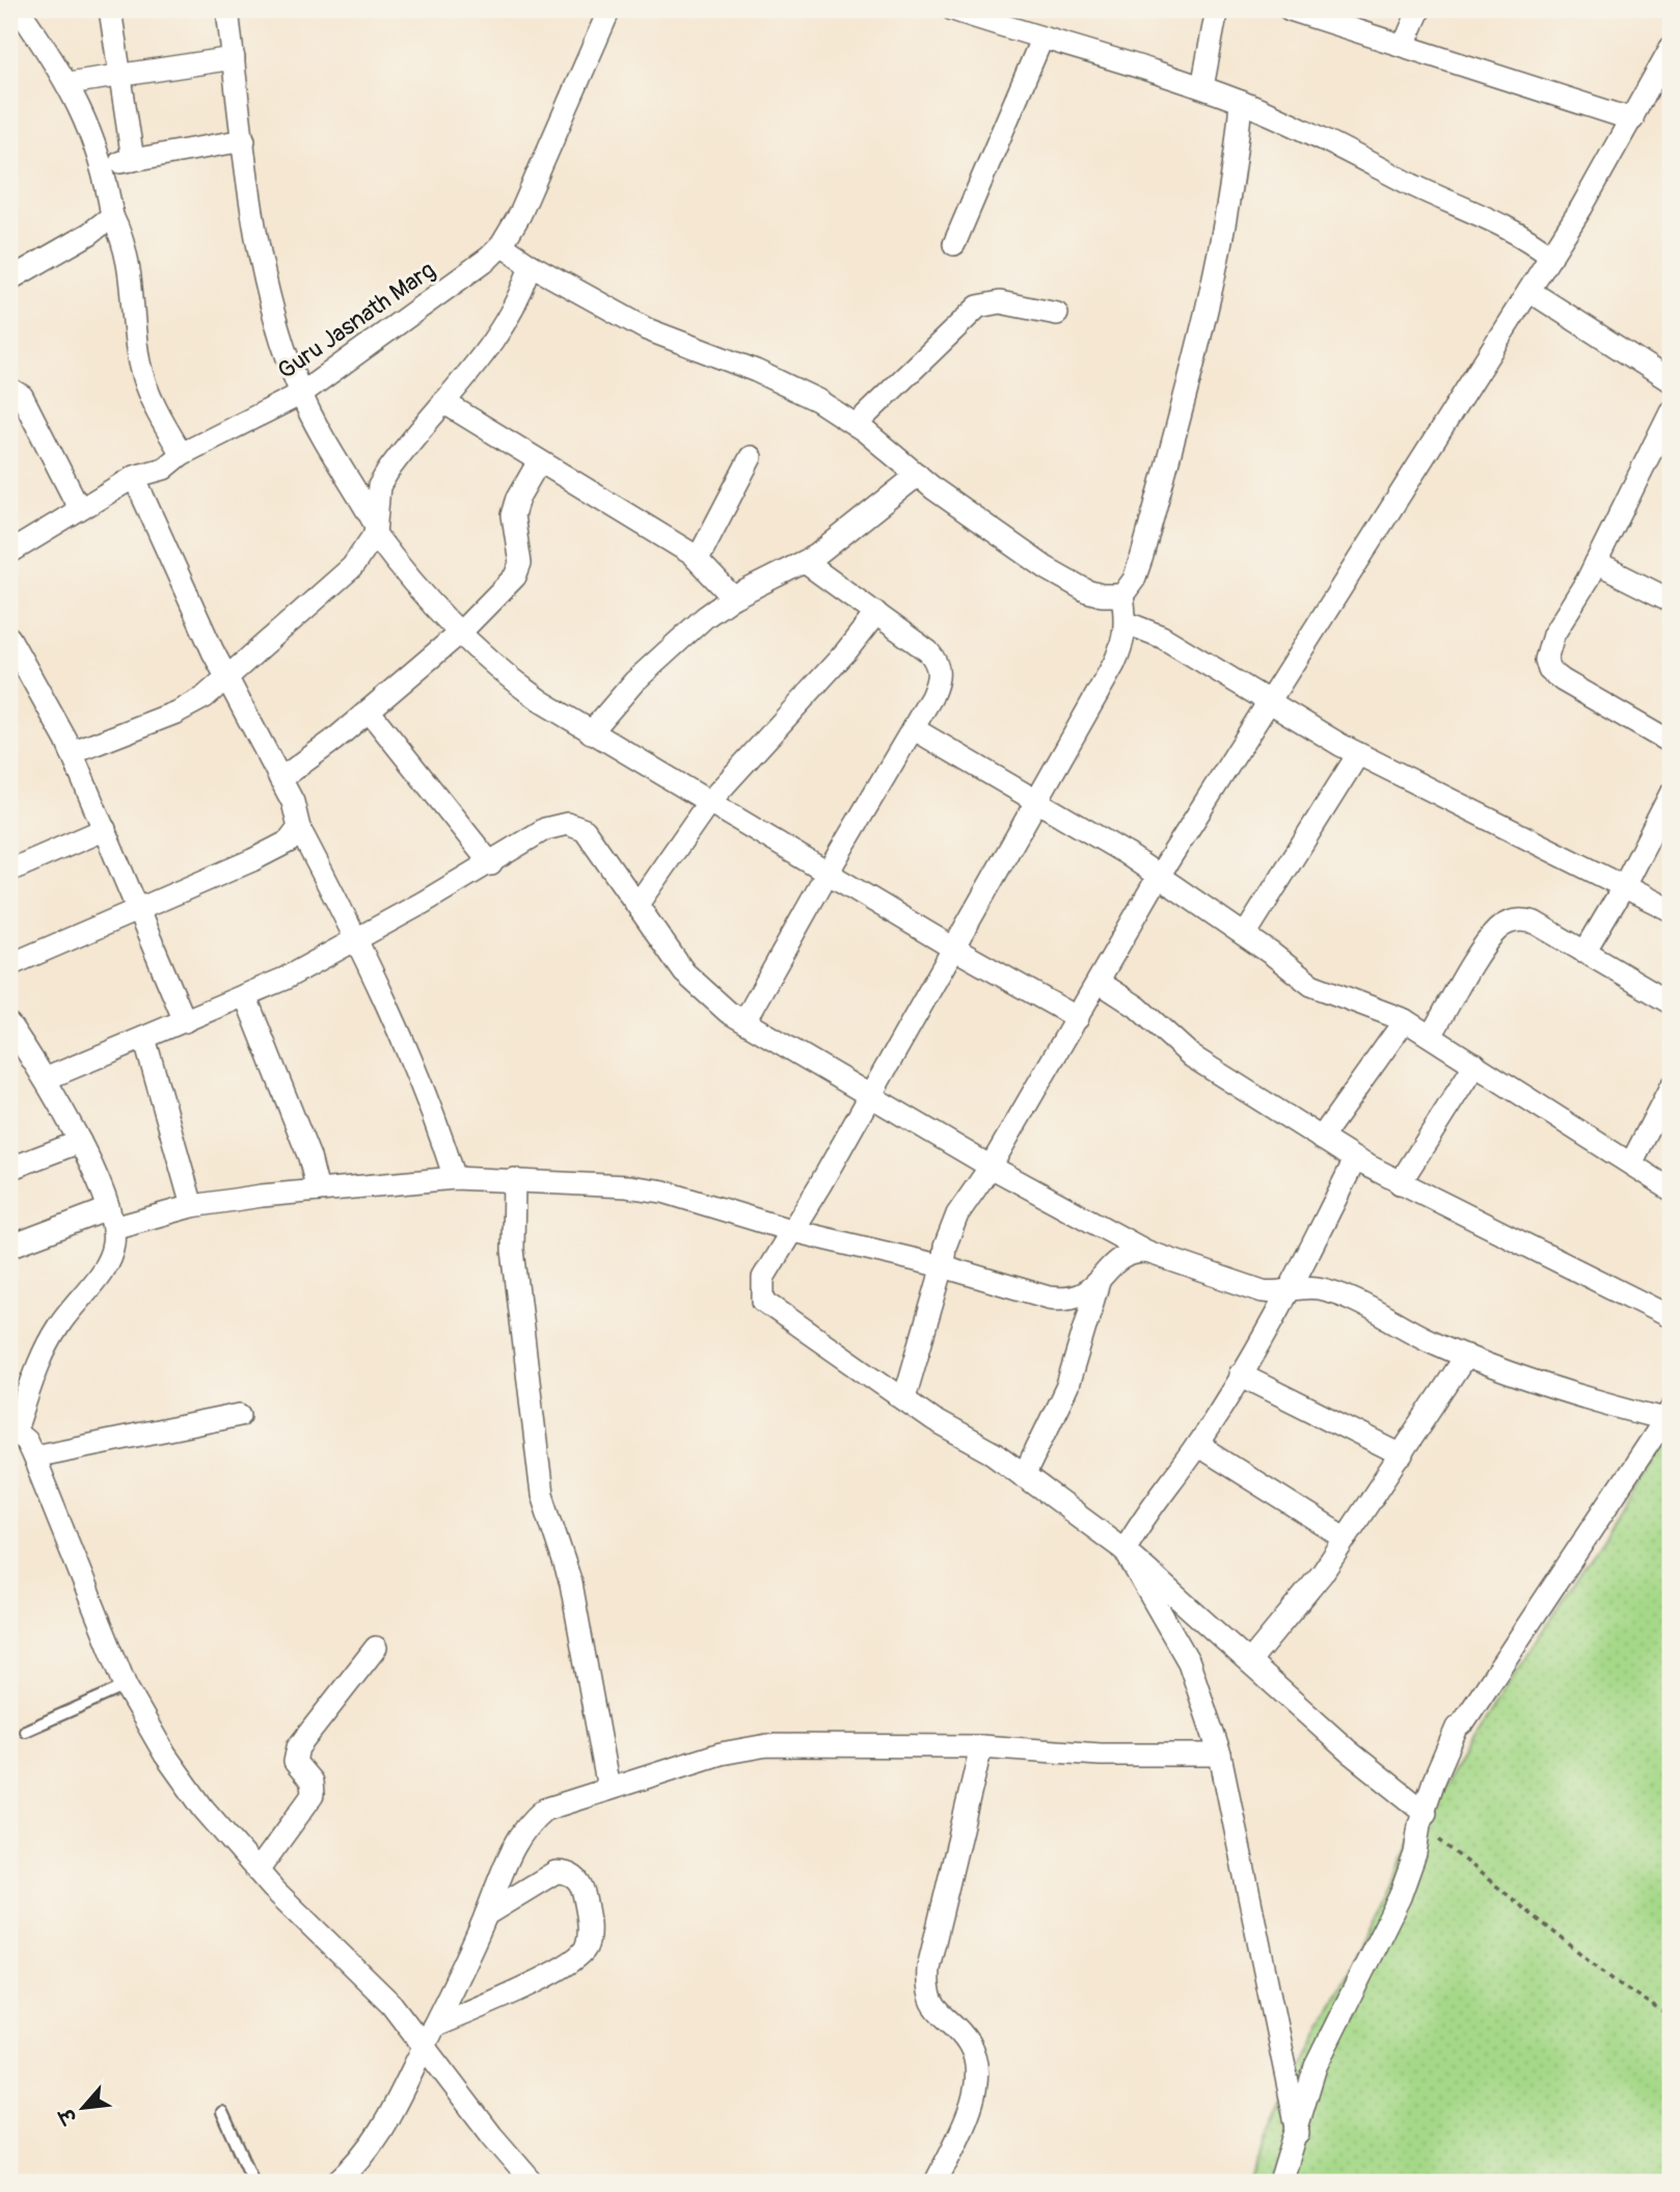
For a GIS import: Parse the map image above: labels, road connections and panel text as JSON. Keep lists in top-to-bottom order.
{
  "streets": {
    "street": ["Guru Jasnath Marg"]
  },
  "north": "bottom left"
}
